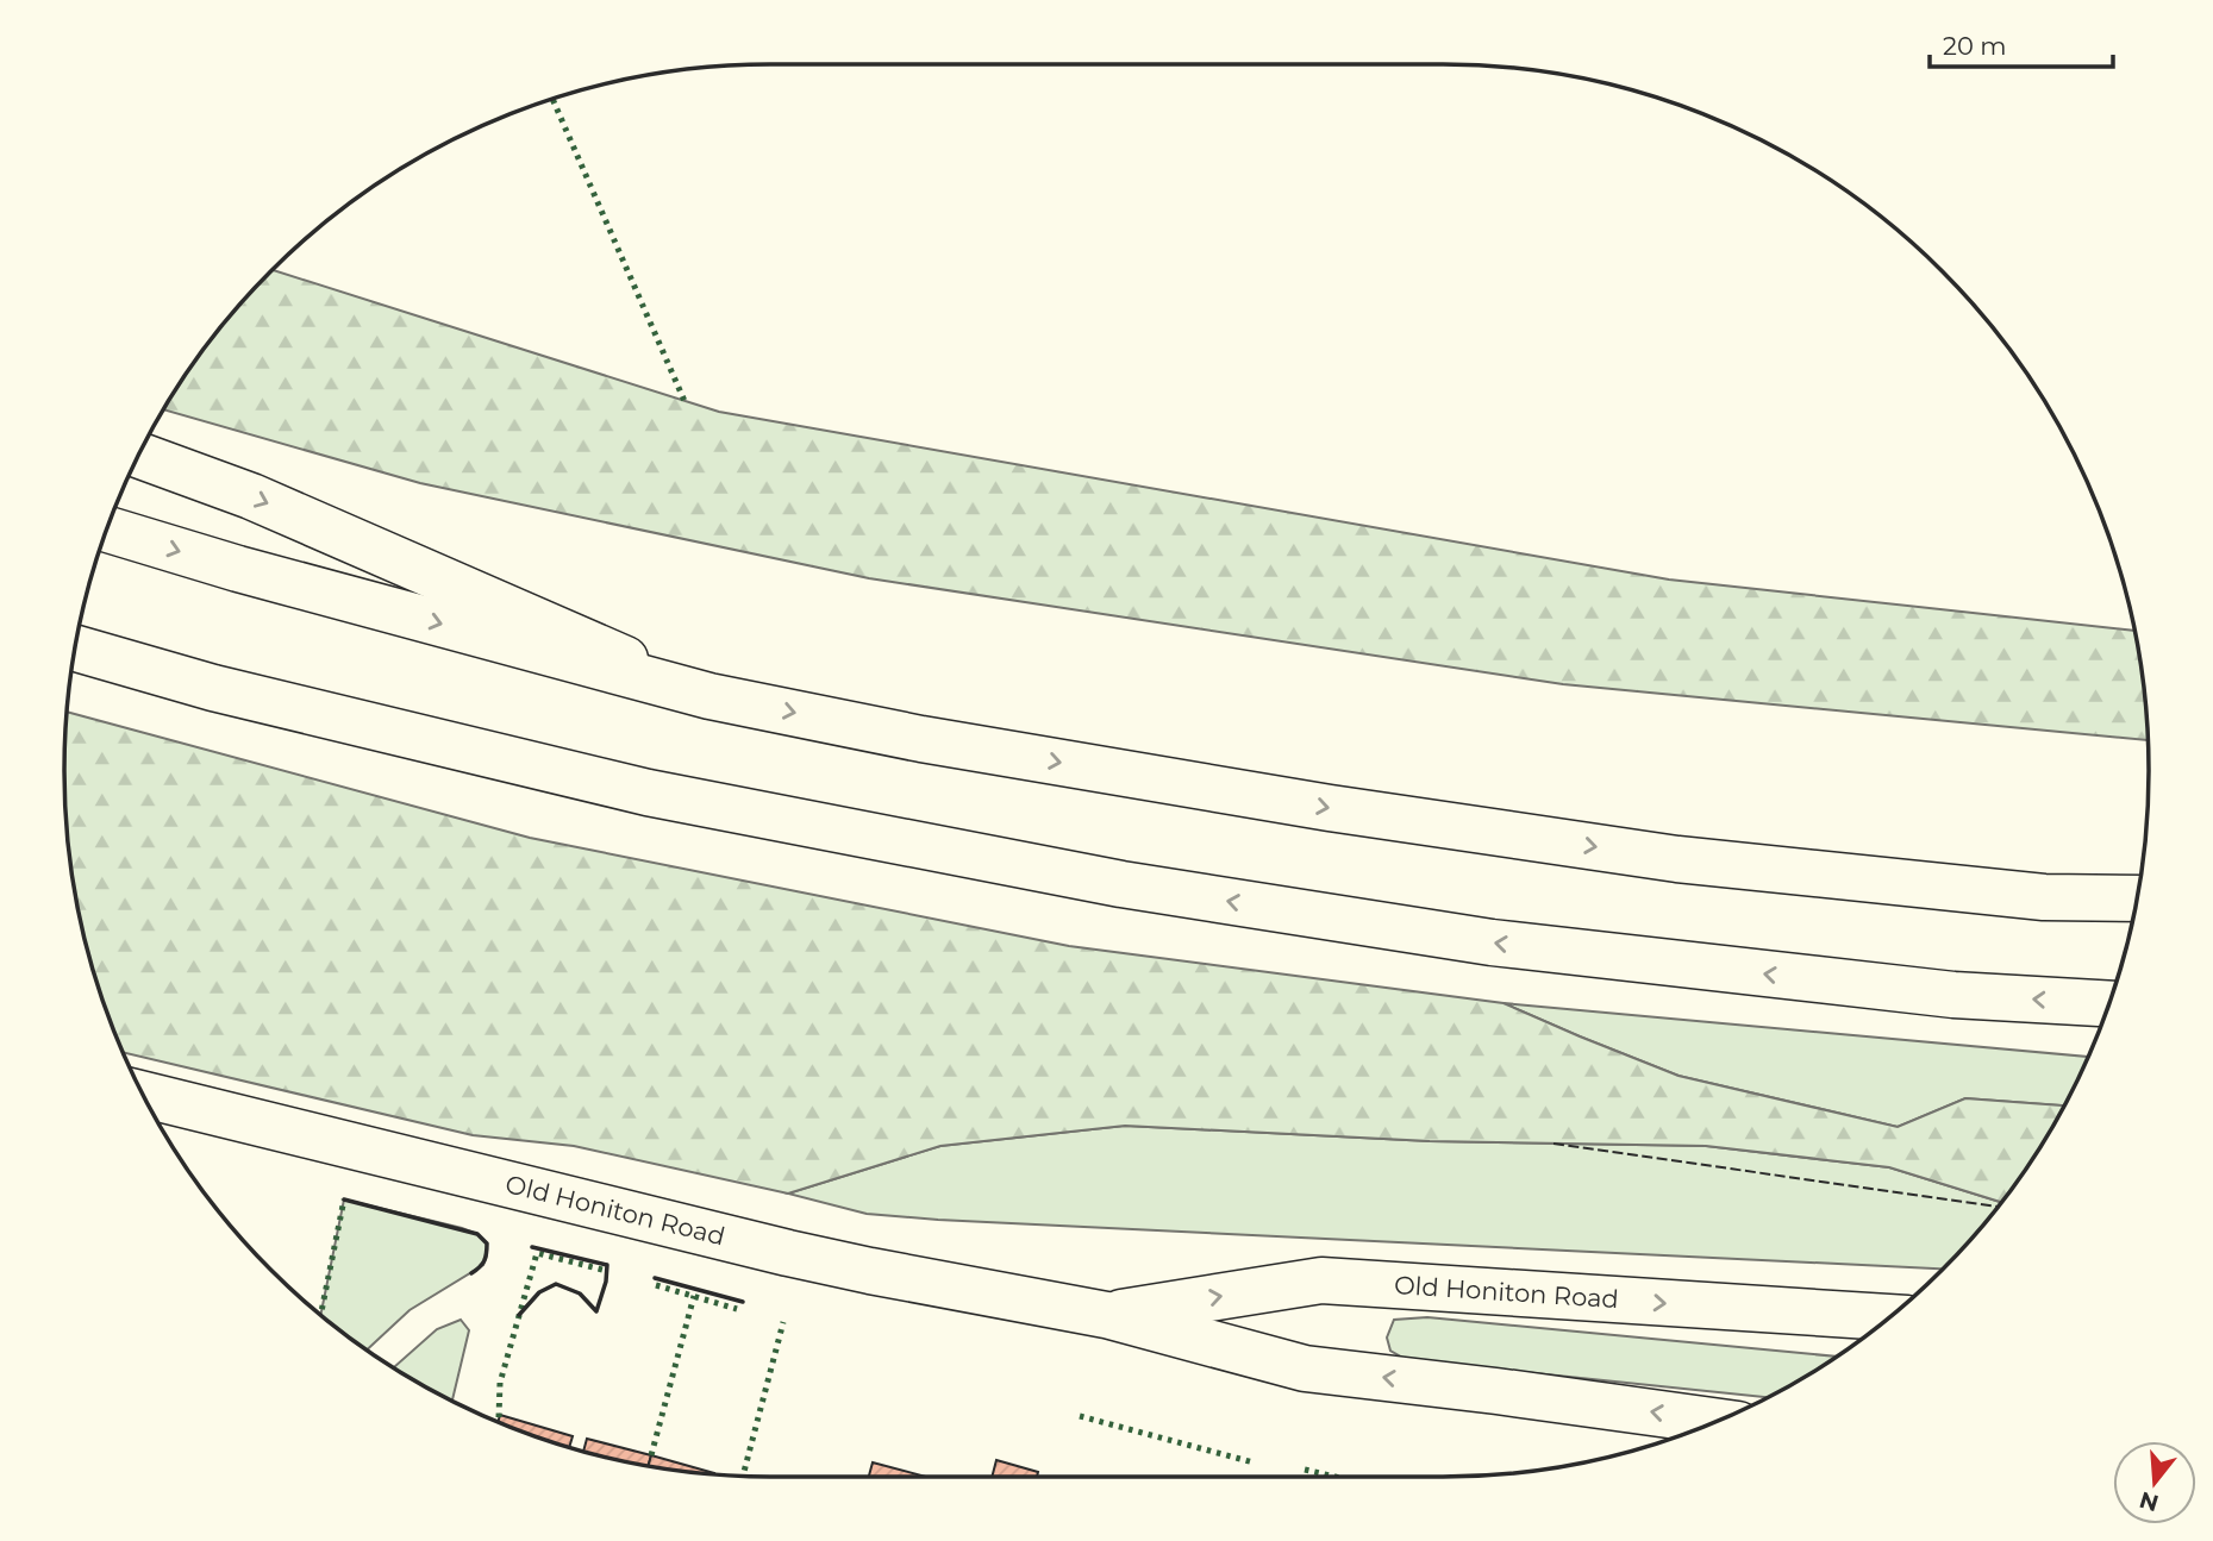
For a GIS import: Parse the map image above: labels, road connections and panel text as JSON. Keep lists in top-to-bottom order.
{
  "streets": {
    "main road": ["Old Honiton Road"]
  },
  "scale_bar": "20 m",
  "north": "bottom"
}
